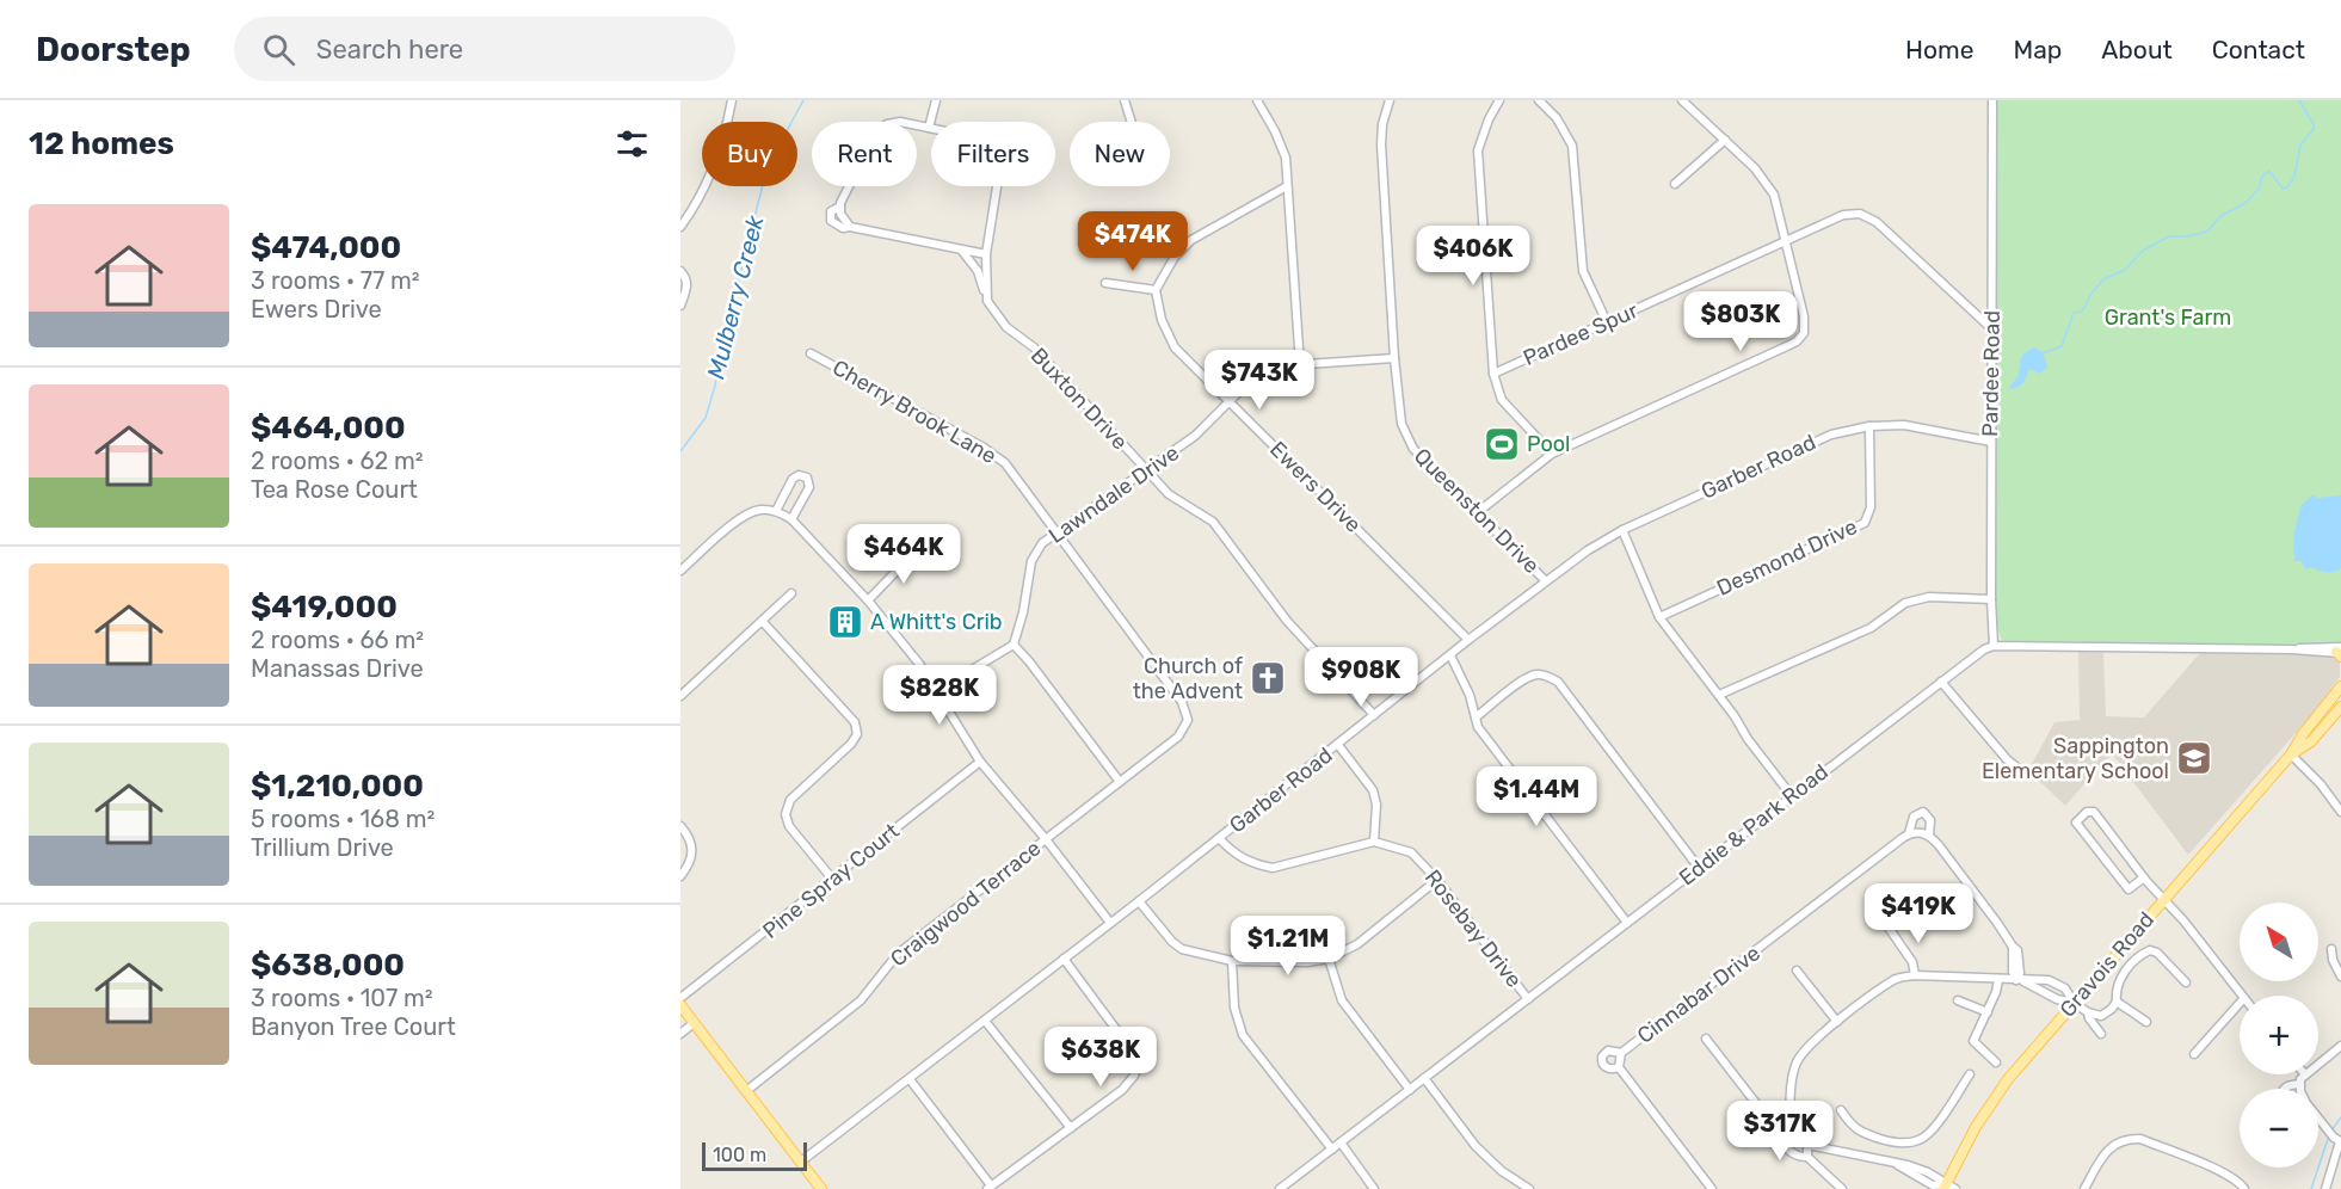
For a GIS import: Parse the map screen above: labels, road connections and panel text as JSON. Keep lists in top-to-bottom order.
{
  "streets": {
    "main road": ["Gravois Road"],
    "street": [
      "Pardee Spur",
      "Pardee Road",
      "Buxton Drive",
      "Cherry Brook Lane",
      "Garber Road",
      "Ewers Drive",
      "Lawndale Drive",
      "Queenston Drive",
      "Desmond Drive",
      "Eddie & Park Road",
      "Pine Spray Court",
      "Craigwood Terrace",
      "Rosebay Drive",
      "Cinnabar Drive"
    ]
  },
  "crossings": [
    ["Pardee Spur", "Pardee Road"],
    ["Pardee Road", "Garber Road"],
    ["Pardee Road", "Eddie & Park Road"],
    ["Buxton Drive", "Garber Road"],
    ["Buxton Drive", "Lawndale Drive"],
    ["Cherry Brook Lane", "Lawndale Drive"],
    ["Cherry Brook Lane", "Craigwood Terrace"],
    ["Garber Road", "Ewers Drive"],
    ["Garber Road", "Queenston Drive"],
    ["Garber Road", "Desmond Drive"],
    ["Ewers Drive", "Lawndale Drive"],
    ["Lawndale Drive", "Queenston Drive"],
    ["Eddie & Park Road", "Rosebay Drive"]
  ],
  "water": ["Mulberry Creek"],
  "parks": ["Grant's Farm"],
  "places": {
    "sports": ["Pool"],
    "building": ["A Whitt's Crib"],
    "church": ["Church of the Advent"],
    "school or university": ["Sappington Elementary School"]
  },
  "scale_bar": "100 m",
  "north": "top left",
  "page": {
    "header": "Doorstep",
    "search": "Search here",
    "nav": [
      "Home",
      "Map",
      "About",
      "Contact"
    ],
    "heading": "12 homes",
    "chip": [
      "Buy",
      "Rent",
      "Filters",
      "New"
    ],
    "list": [
      {
        "name": "$474,000",
        "note": "3 rooms · 77 m² · Ewers Drive"
      },
      {
        "name": "$464,000",
        "note": "2 rooms · 62 m² · Tea Rose Court"
      },
      {
        "name": "$419,000",
        "note": "2 rooms · 66 m² · Manassas Drive"
      },
      {
        "name": "$1,210,000",
        "note": "5 rooms · 168 m² · Trillium Drive"
      },
      {
        "name": "$638,000",
        "note": "3 rooms · 107 m² · Banyon Tree Court"
      }
    ],
    "price": [
      "$474K",
      "$406K",
      "$803K",
      "$743K",
      "$464K",
      "$908K",
      "$828K",
      "$1.44M",
      "$419K",
      "$1.21M",
      "$638K",
      "$317K"
    ],
    "map_buttons": ["+", "−"],
    "scale": "100 m"
  }
}
